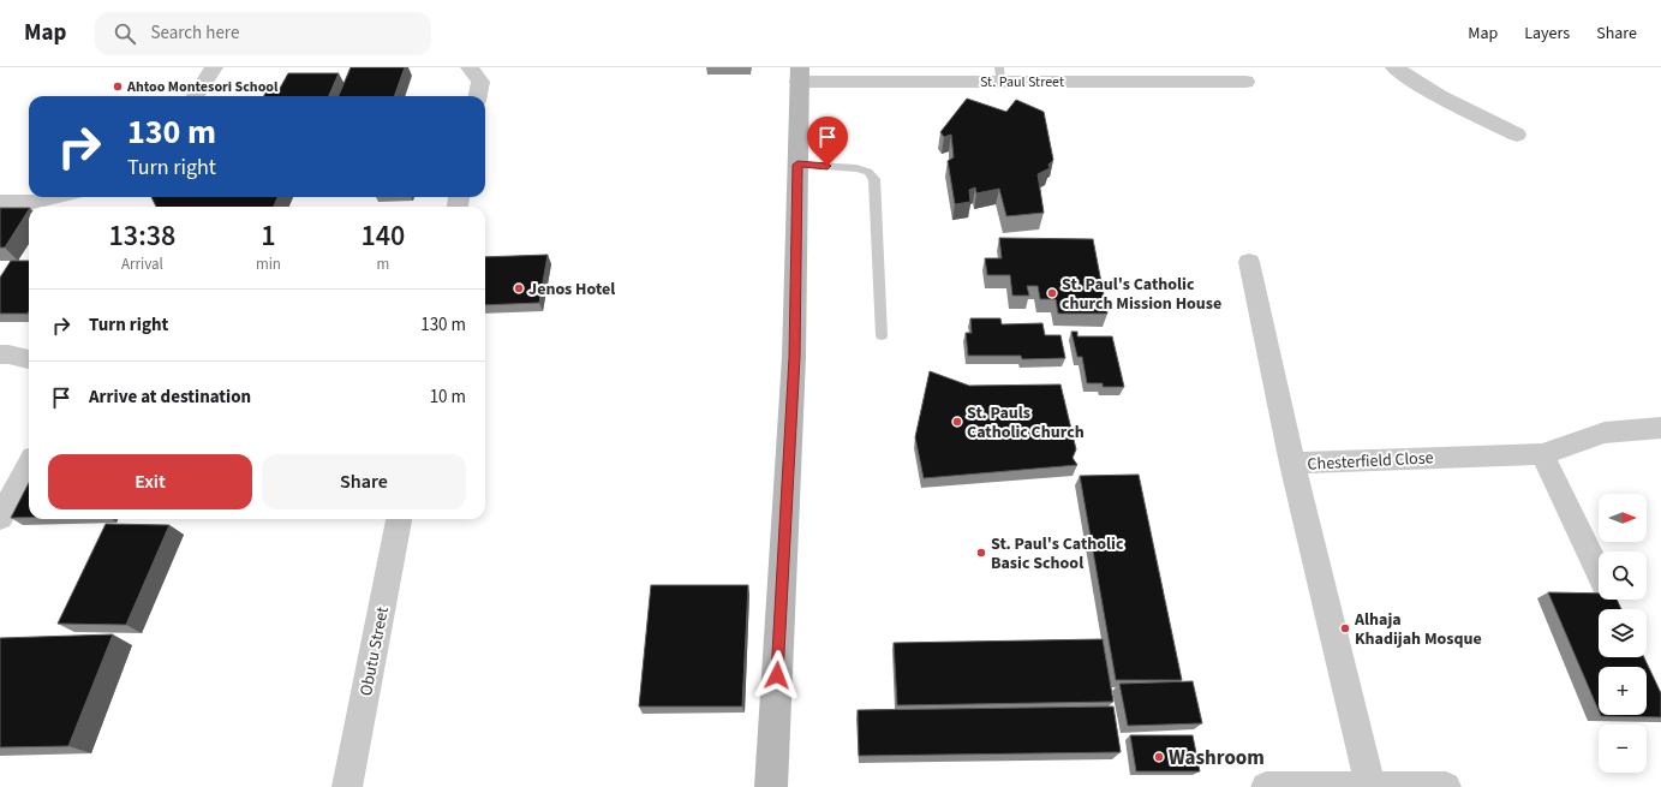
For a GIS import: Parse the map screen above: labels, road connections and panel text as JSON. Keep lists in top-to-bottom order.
{
  "streets": {
    "street": ["St. Paul Street", "Chesterfield Close", "Obutu Street"]
  },
  "places": [
    "Ahtoo Montesori School",
    "Jenos Hotel",
    "St. Paul's Catholic church Mission House",
    "St. Pauls Catholic Church",
    "St. Paul's Catholic Basic School",
    "Alhaja Khadijah Mosque",
    "Washroom"
  ],
  "north": "right",
  "page": {
    "header": "Map",
    "search": "Search here",
    "nav": ["Map", "Layers", "Share"],
    "turn": ["130 m", "Turn right"],
    "eta": [
      "13:38",
      "Arrival",
      "1",
      "min",
      "140",
      "m"
    ],
    "list": [
      {
        "name": "Turn right",
        "value": "130 m"
      },
      {
        "name": "Arrive at destination",
        "value": "10 m"
      }
    ],
    "buttons": ["Exit", "Share"],
    "map_buttons": ["+", "−"]
  }
}
